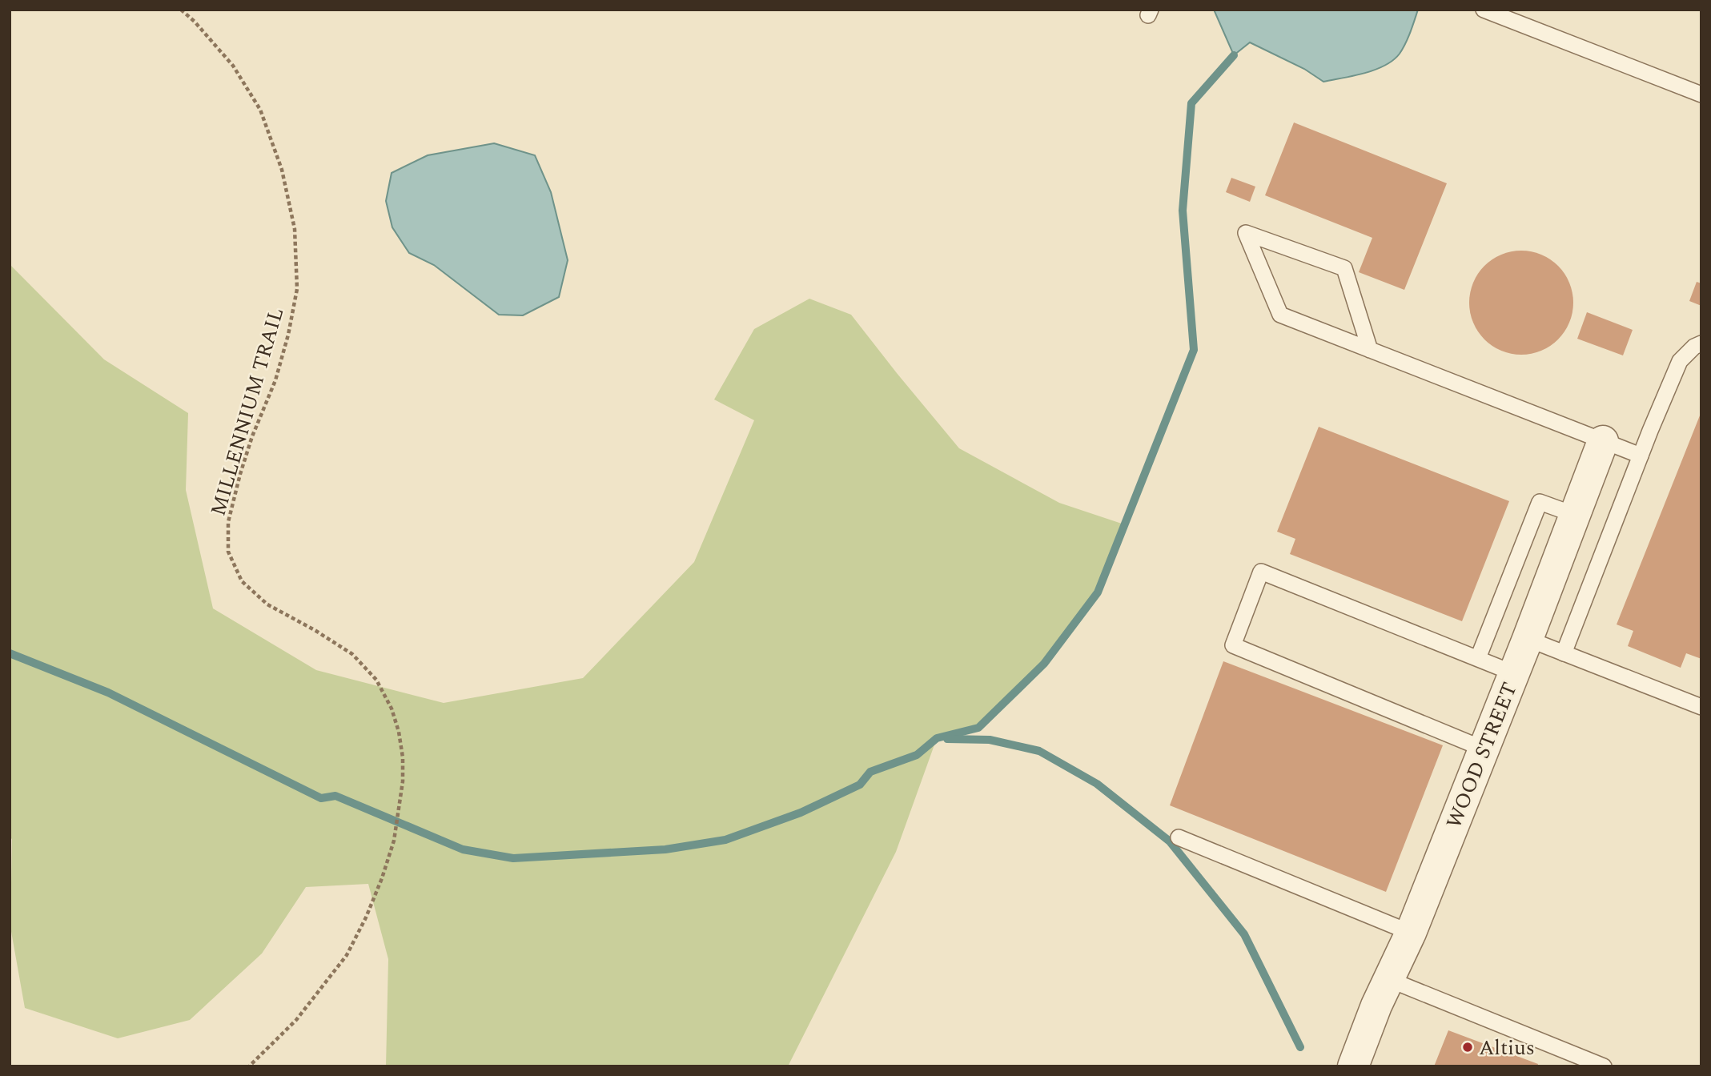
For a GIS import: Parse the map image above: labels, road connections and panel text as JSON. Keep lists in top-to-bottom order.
{
  "streets": {
    "street": ["WOOD STREET"],
    "path": ["MILLENNIUM TRAIL"]
  },
  "places": ["Altius"]
}
